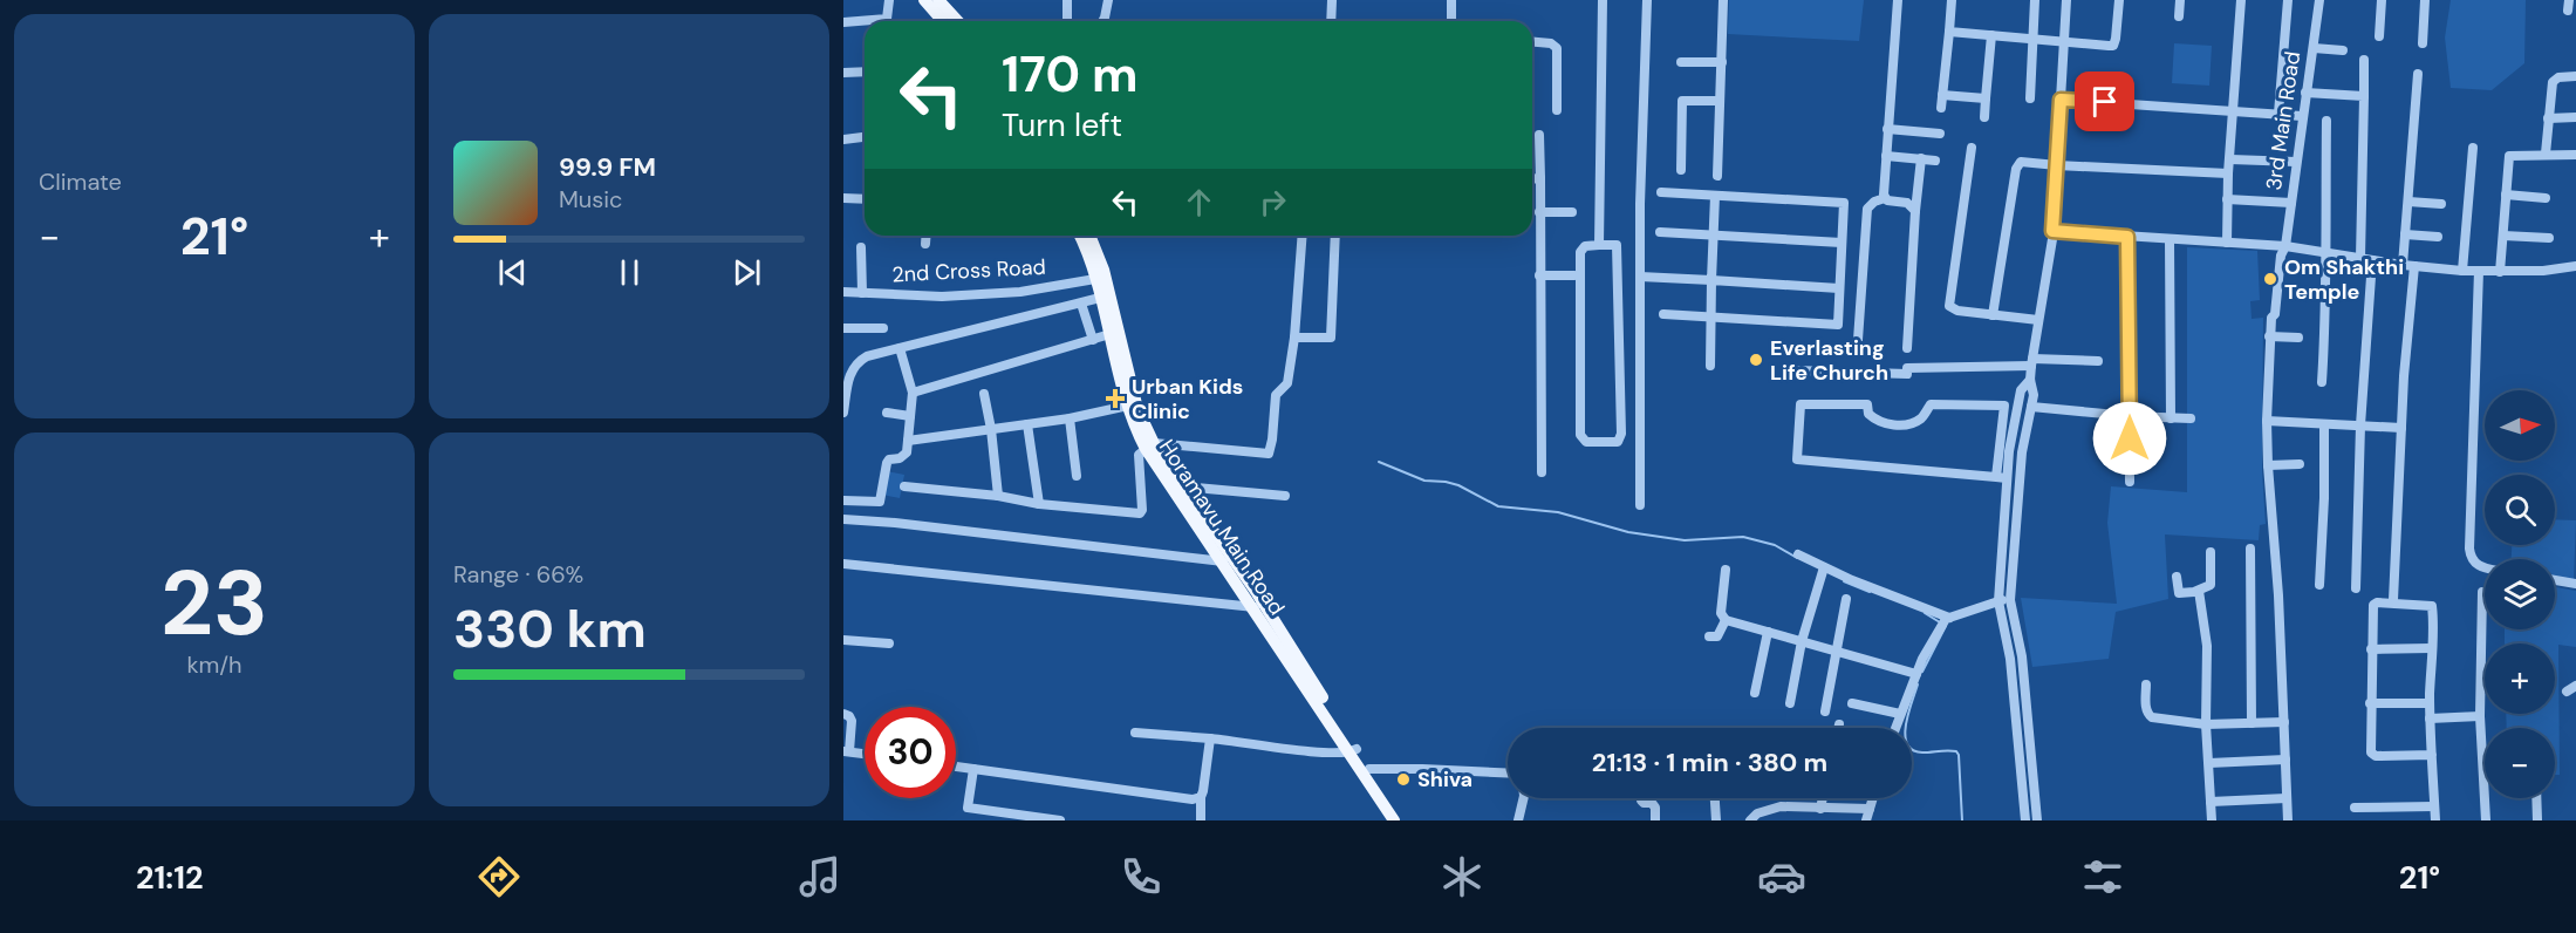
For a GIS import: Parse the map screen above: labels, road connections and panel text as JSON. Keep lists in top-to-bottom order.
{
  "streets": {
    "main road": ["Horamavu Main Road"],
    "street": ["3rd Main Road", "2nd Cross Road"]
  },
  "crossings": [
    ["2nd Cross Road", "Horamavu Main Road"]
  ],
  "places": {
    "other": ["Om Shakthi Temple", "Everlasting Life Church", "Shiva"],
    "health": ["Urban Kids Clinic"]
  },
  "north": "right",
  "page": {
    "tile": [
      "Climate",
      ["23", "km/h"],
      ["Range · 66%", "330 km"]
    ],
    "turn": ["170 m", "Turn left"],
    "song": ["99.9 FM", "Music"],
    "heat": ["−", "21°", "+"],
    "map_buttons": ["+", "−"],
    "limit": "30",
    "trip": "21:13 · 1 min · 380 m",
    "tabs": ["21:12", "21°"]
  }
}
